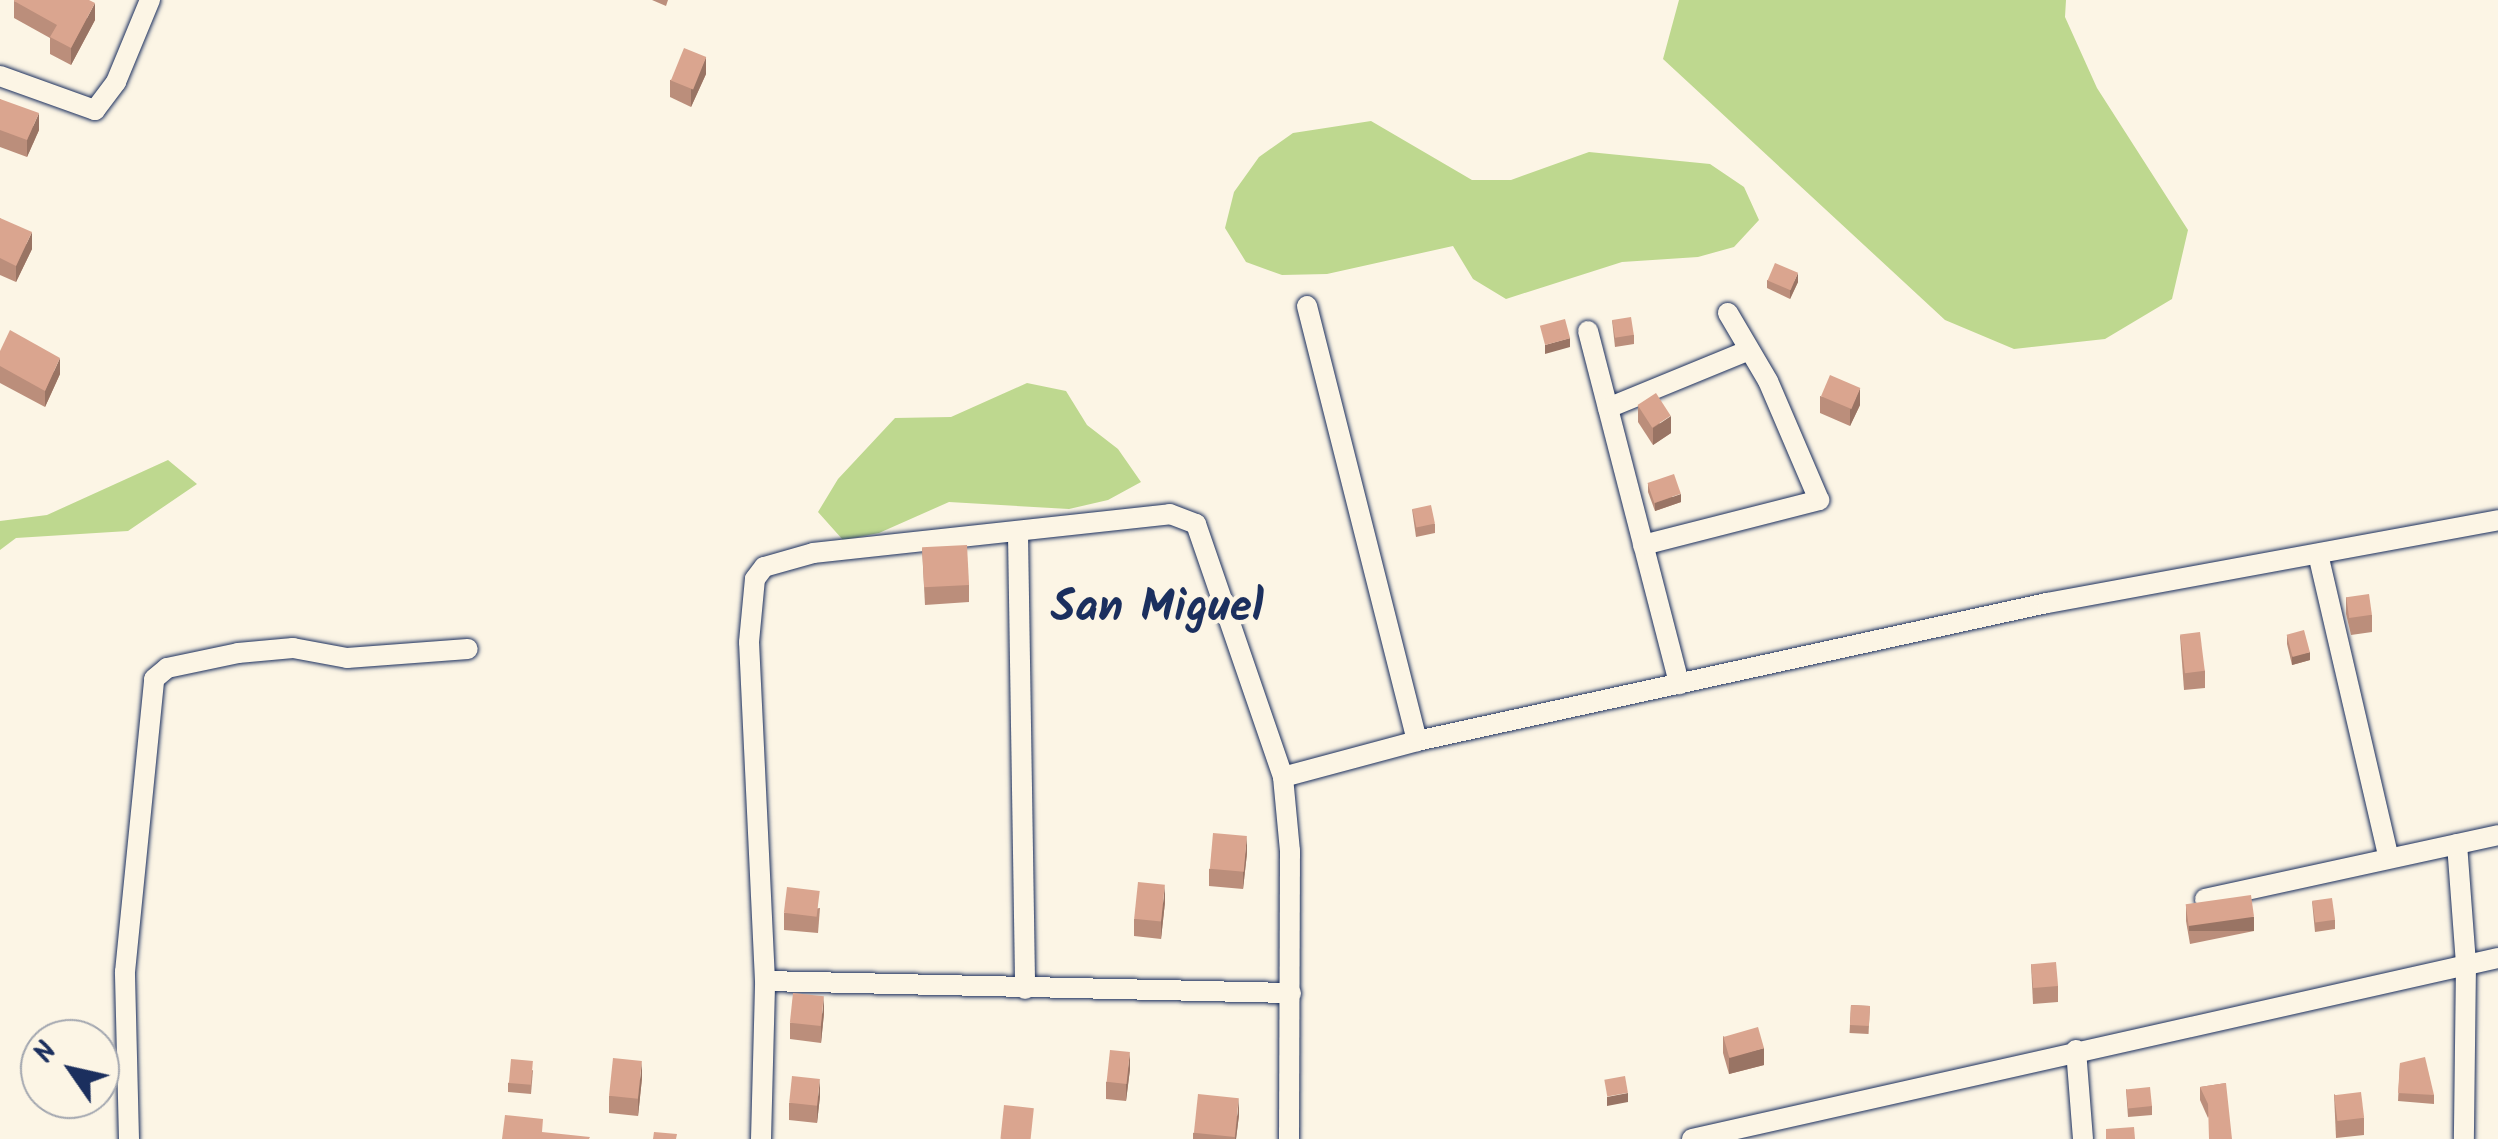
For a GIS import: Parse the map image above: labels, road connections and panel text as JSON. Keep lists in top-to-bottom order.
{
  "districts": ["San Miguel"],
  "north": "top left"
}
